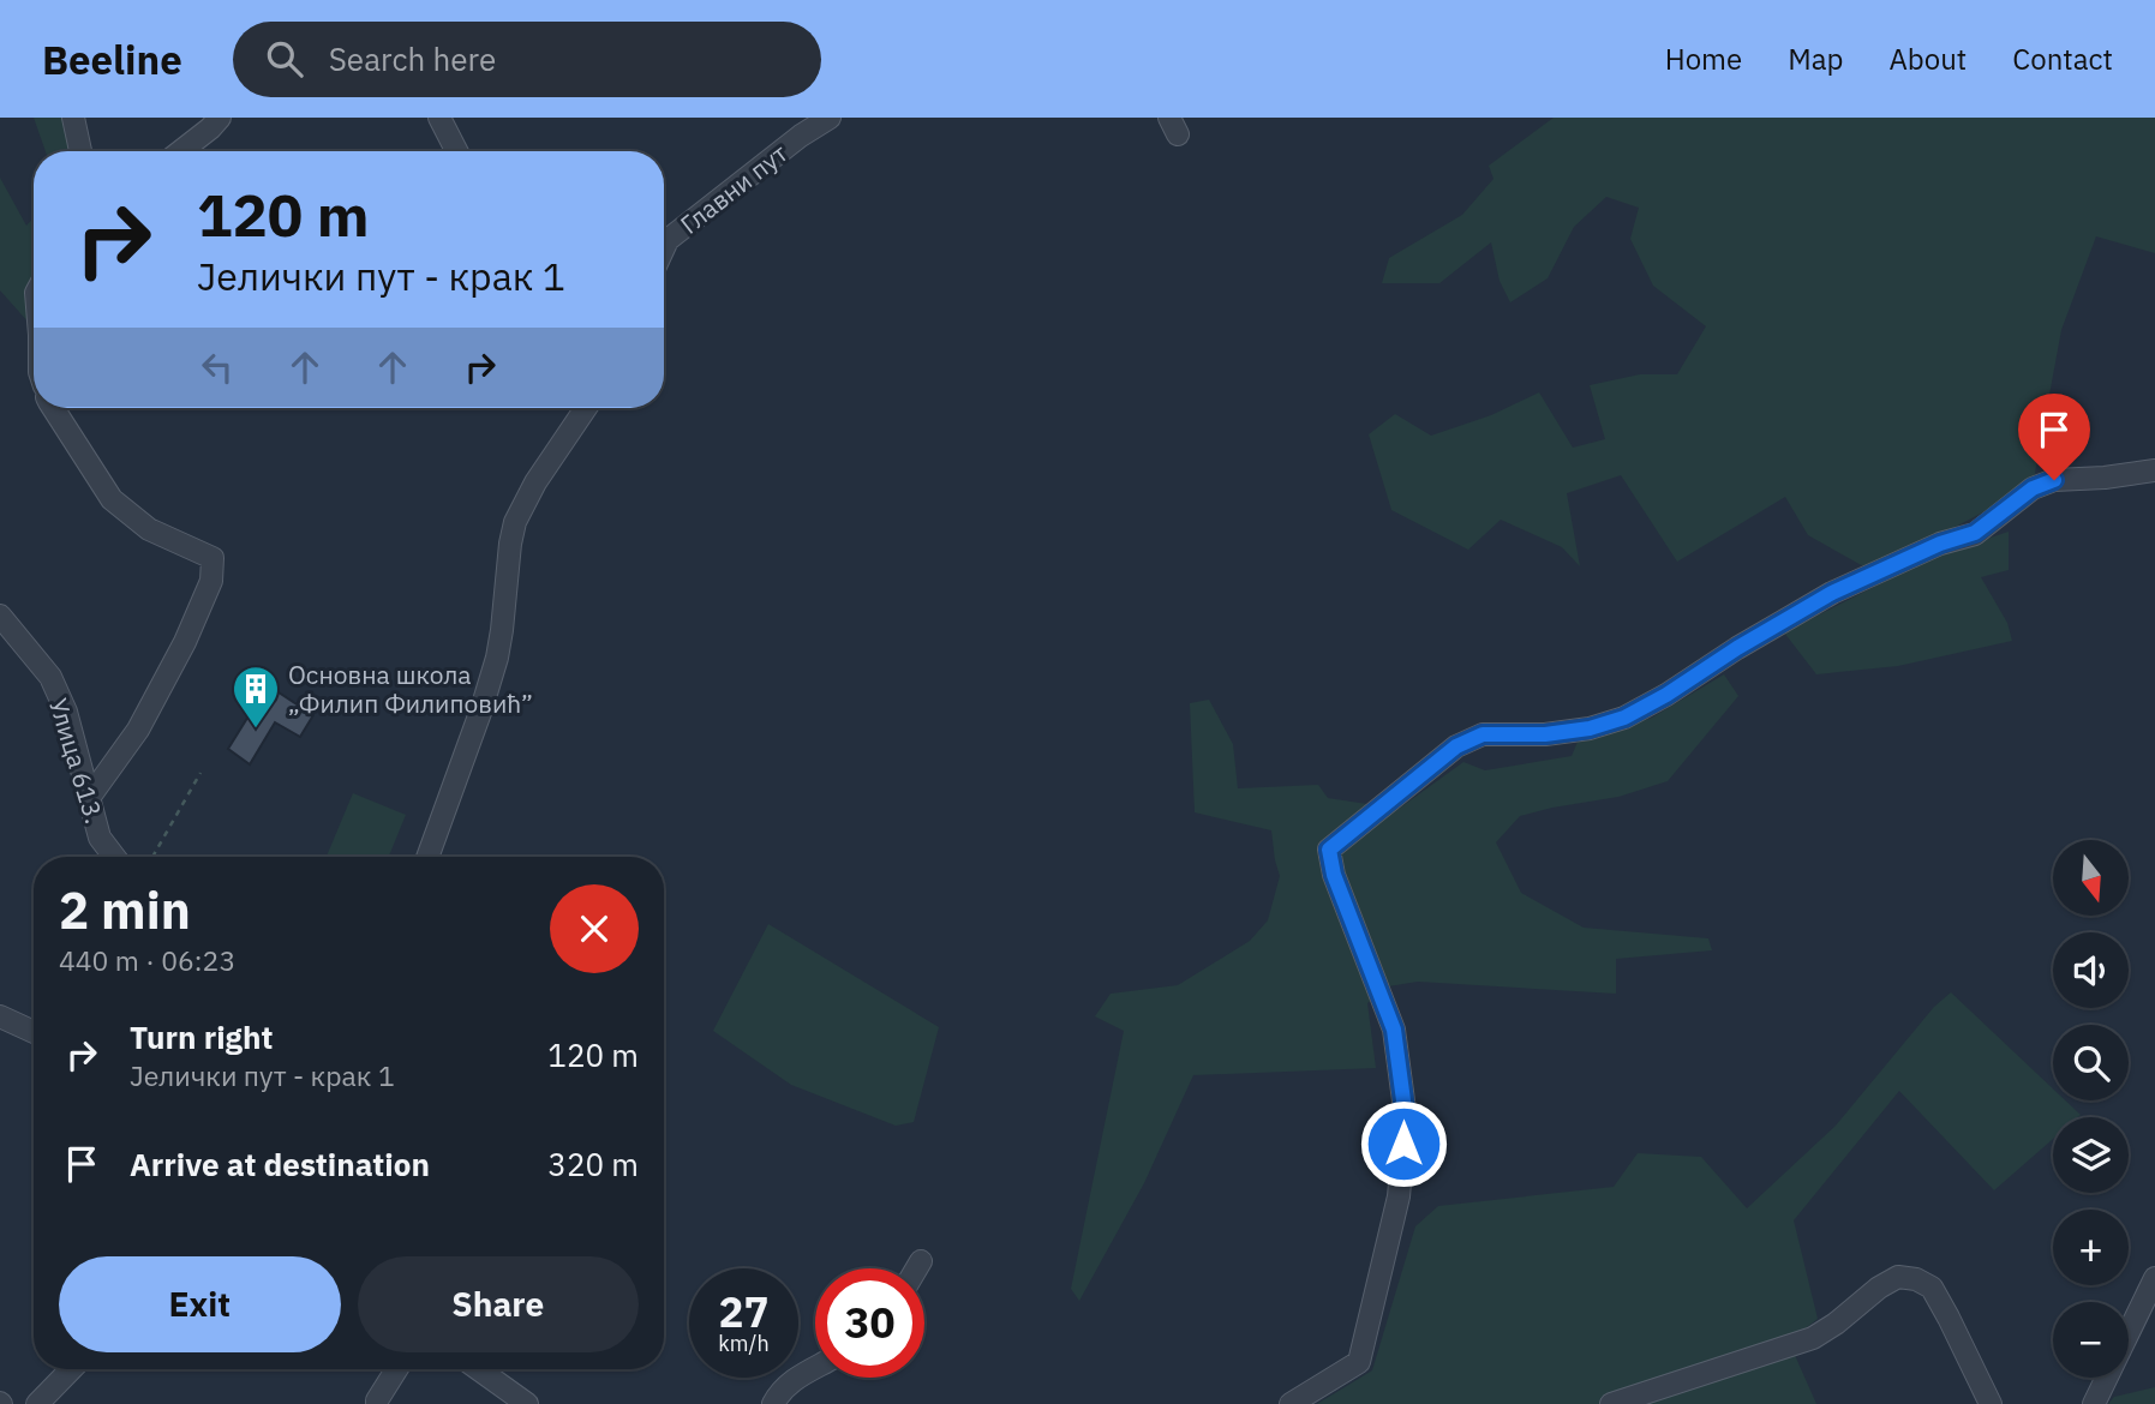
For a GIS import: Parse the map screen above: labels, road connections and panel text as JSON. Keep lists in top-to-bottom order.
{
  "streets": {
    "street": ["Главни пут", "Улица 613."]
  },
  "places": {
    "building": ["Основна школа „Филип Филиповић”"]
  },
  "north": "bottom",
  "page": {
    "header": "Beeline",
    "search": "Search here",
    "nav": [
      "Home",
      "Map",
      "About",
      "Contact"
    ],
    "turn": ["120 m", "Јелички пут - крак 1"],
    "map_buttons": ["+", "−"],
    "heading": ["2 min", "440 m · 06:23"],
    "list": [
      {
        "name": "Turn right",
        "note": "Јелички пут - крак 1",
        "value": "120 m"
      },
      {
        "name": "Arrive at destination",
        "value": "320 m"
      }
    ],
    "buttons": ["Exit", "Share"],
    "speed": "27 km/h",
    "limit": "30"
  }
}
